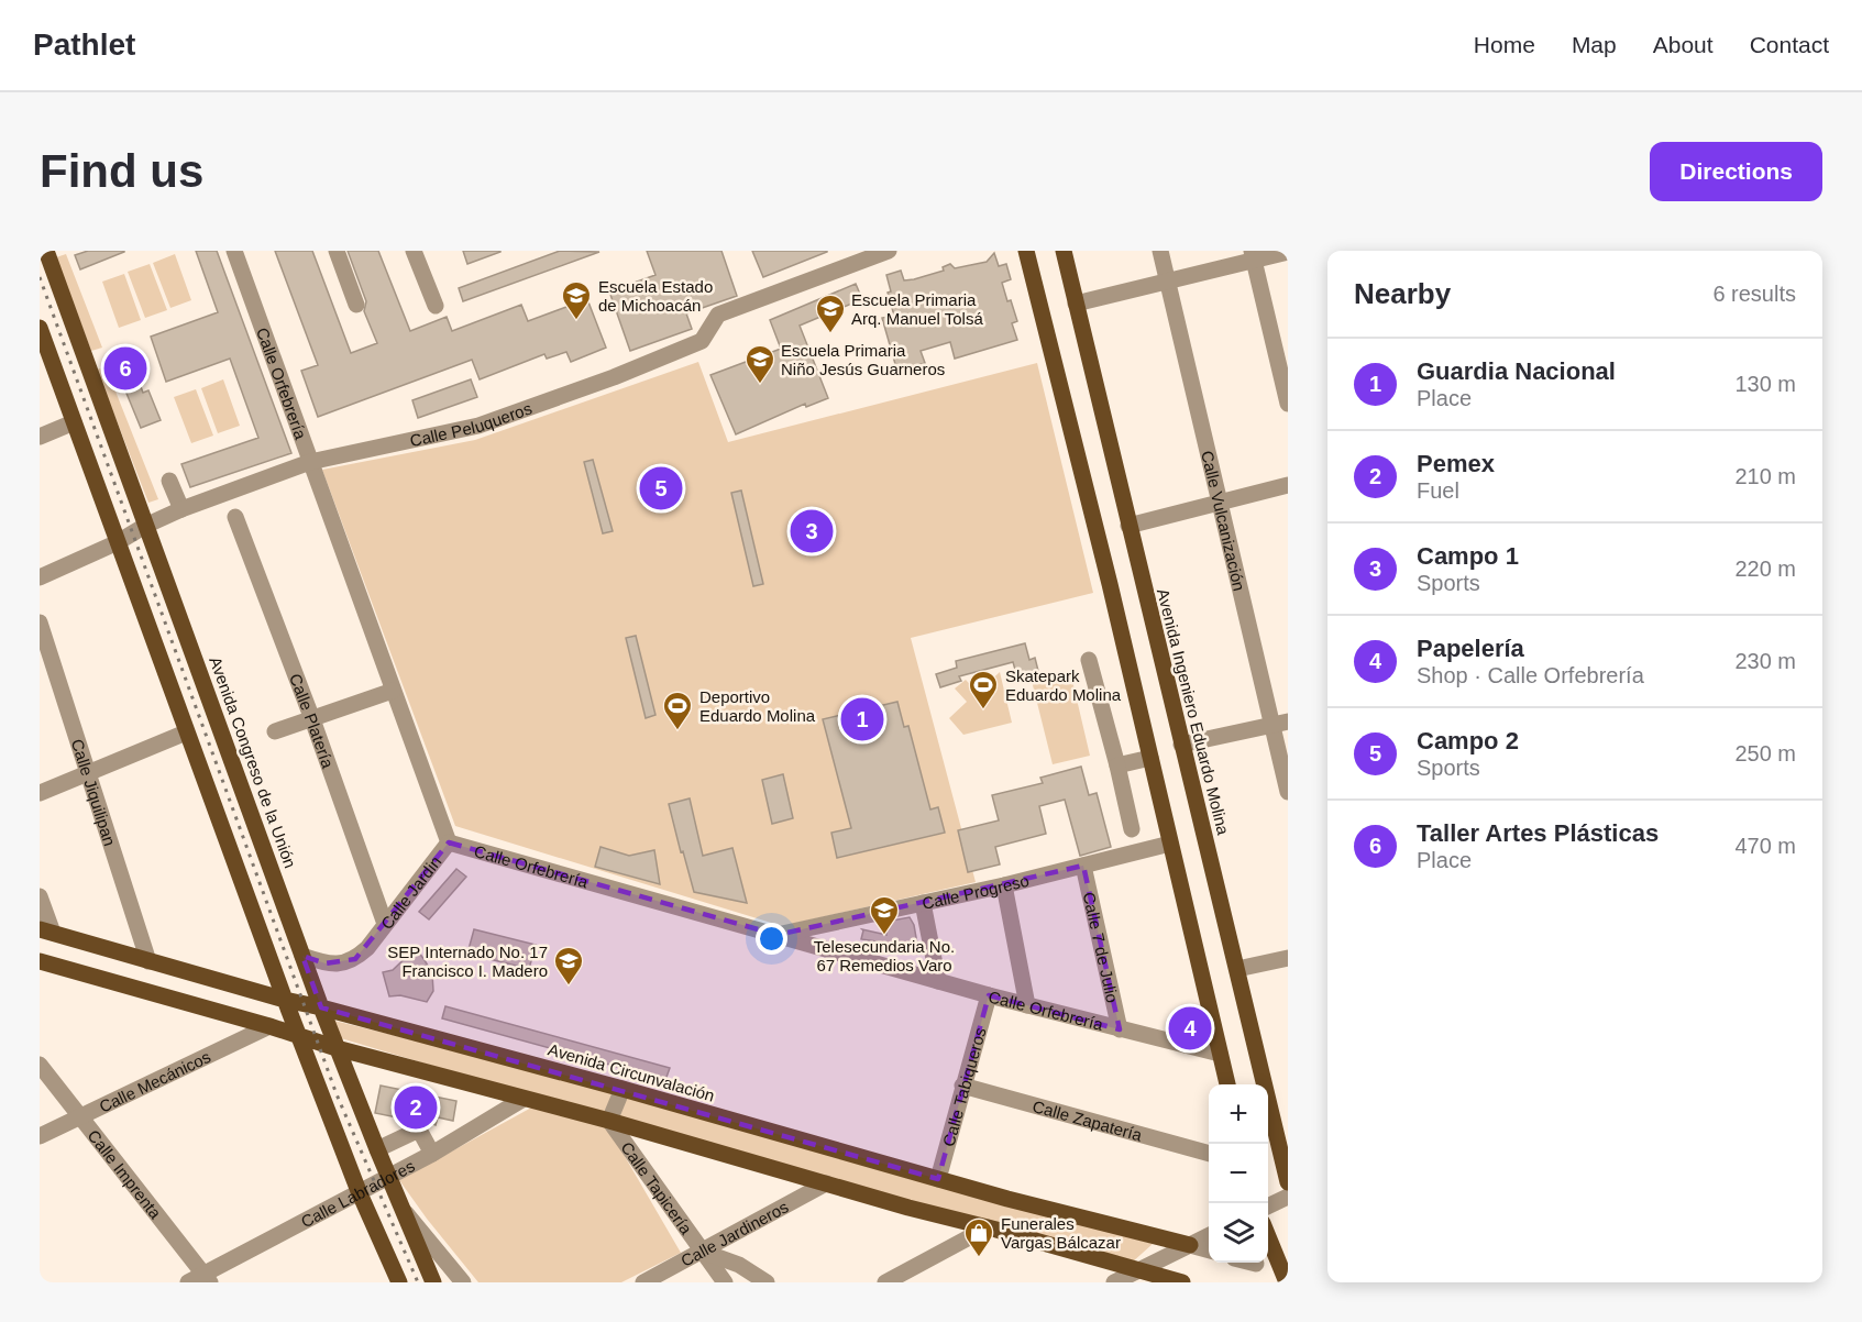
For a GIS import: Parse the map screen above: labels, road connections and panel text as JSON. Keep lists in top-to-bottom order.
{
  "streets": {
    "main road": ["Avenida Ingeniero Eduardo Molina", "Avenida Congreso de la Unión", "Avenida Circunvalación"],
    "street": [
      "Calle Orfebrería",
      "Calle Peluqueros",
      "Calle Vulcanización",
      "Calle Platería",
      "Calle Jiquilipan",
      "Calle Progreso",
      "Calle Jardin",
      "Calle 7 de Julio",
      "Calle Mecánicos",
      "Calle Tabiqueros",
      "Calle Zapatería",
      "Calle Imprenta",
      "Calle Tapicería",
      "Calle Labradores",
      "Calle Jardineros"
    ]
  },
  "crossings": [
    ["Calle Orfebrería", "Calle Peluqueros"],
    ["Calle Orfebrería", "Calle Progreso"],
    ["Calle Orfebrería", "Calle Jardin"],
    ["Calle Orfebrería", "Calle 7 de Julio"],
    ["Calle Orfebrería", "Calle Tabiqueros"],
    ["Calle Peluqueros", "Avenida Congreso de la Unión"],
    ["Calle Platería", "Calle Jardin"],
    ["Avenida Congreso de la Unión", "Calle Jardin"],
    ["Avenida Congreso de la Unión", "Avenida Circunvalación"],
    ["Avenida Congreso de la Unión", "Calle Labradores"],
    ["Calle Jiquilipan", "Avenida Circunvalación"],
    ["Calle Progreso", "Calle 7 de Julio"],
    ["Avenida Circunvalación", "Calle Tabiqueros"],
    ["Calle Mecánicos", "Calle Imprenta"],
    ["Calle Tabiqueros", "Calle Zapatería"],
    ["Calle Imprenta", "Calle Labradores"],
    ["Calle Tapicería", "Calle Jardineros"]
  ],
  "places": {
    "school or university": [
      "Escuela Estado de Michoacán",
      "Escuela Primaria Arq. Manuel Tolsá",
      "Escuela Primaria Niño Jesús Guarneros",
      "Telesecundaria No. 67 Remedios Varo",
      "SEP Internado No. 17 Francisco I. Madero"
    ],
    "sports": ["Skatepark Eduardo Molina", "Deportivo Eduardo Molina"],
    "shop": ["Funerales Vargas Bálcazar"]
  },
  "page": {
    "header": "Pathlet",
    "nav": [
      "Home",
      "Map",
      "About",
      "Contact"
    ],
    "buttons": "Directions",
    "title": "Find us",
    "heading": ["Nearby", "6 results"],
    "list": [
      {
        "mark": "1",
        "name": "Guardia Nacional",
        "note": "Place",
        "value": "130 m"
      },
      {
        "mark": "2",
        "name": "Pemex",
        "note": "Fuel",
        "value": "210 m"
      },
      {
        "mark": "3",
        "name": "Campo 1",
        "note": "Sports",
        "value": "220 m"
      },
      {
        "mark": "4",
        "name": "Papelería",
        "note": "Shop · Calle Orfebrería",
        "value": "230 m"
      },
      {
        "mark": "5",
        "name": "Campo 2",
        "note": "Sports",
        "value": "250 m"
      },
      {
        "mark": "6",
        "name": "Taller Artes Plásticas",
        "note": "Place",
        "value": "470 m"
      }
    ],
    "pins": [
      "6",
      "5",
      "3",
      "1",
      "4",
      "2"
    ],
    "map_buttons": ["+", "−"]
  }
}
